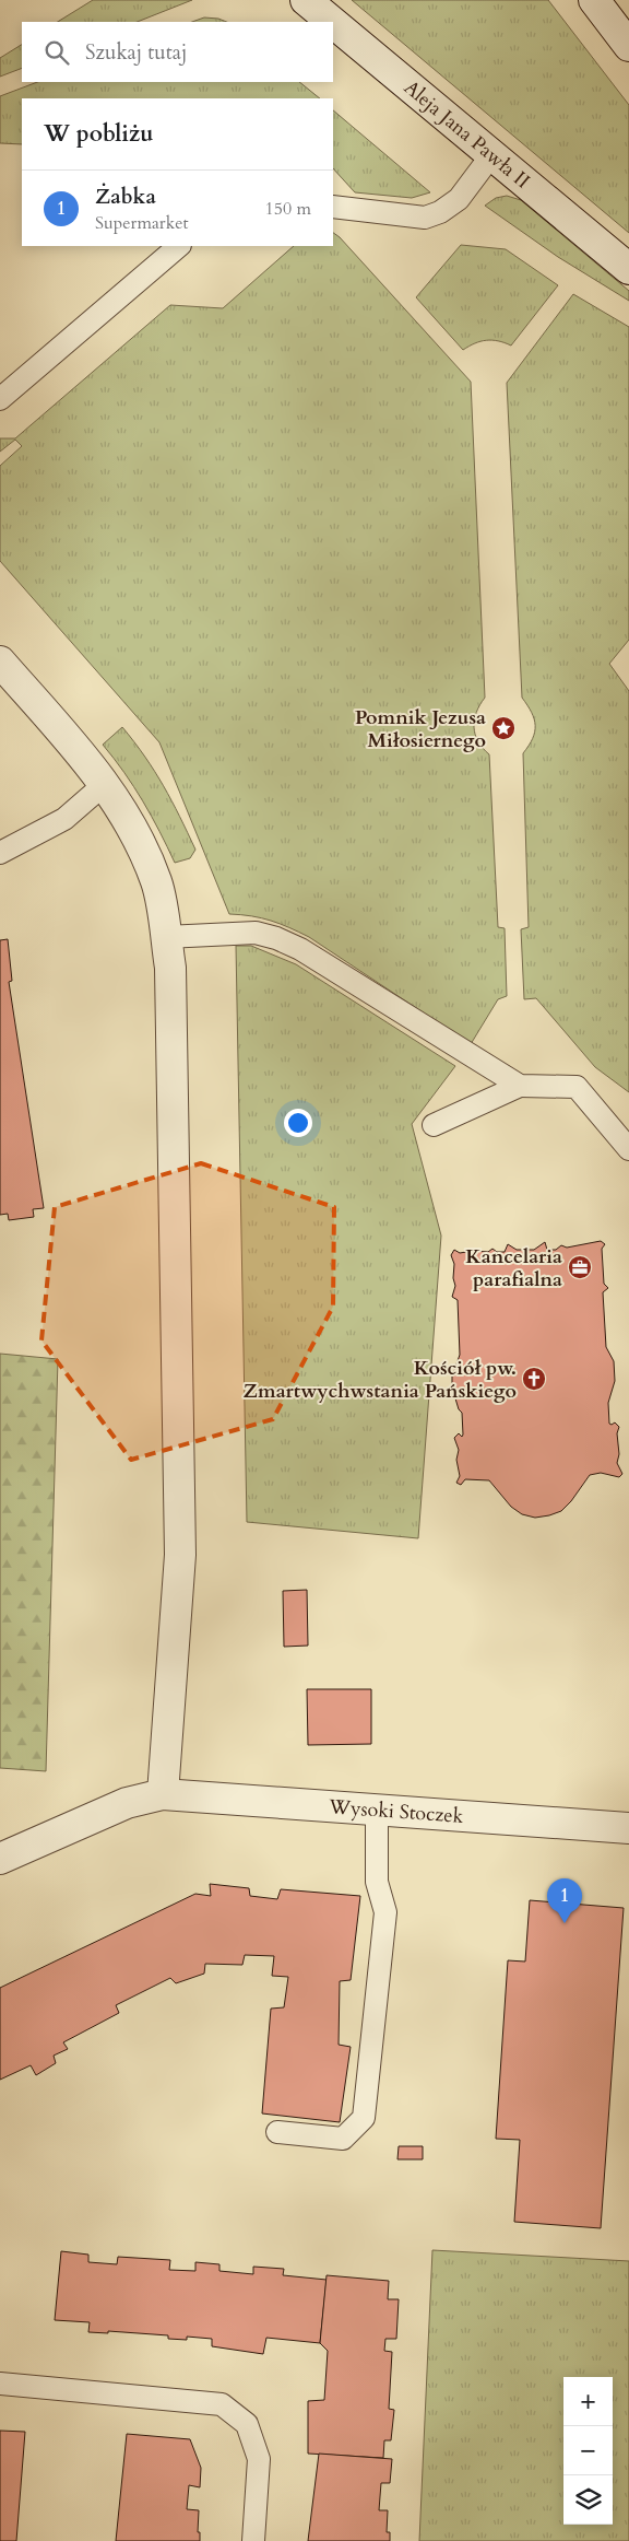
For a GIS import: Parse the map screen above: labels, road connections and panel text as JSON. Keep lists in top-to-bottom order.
{
  "streets": {
    "street": ["Aleja Jana Pawła II", "Wysoki Stoczek"]
  },
  "places": {
    "place": ["Pomnik Jezusa Miłosiernego"],
    "office": ["Kancelaria parafialna"],
    "church": ["Kościół pw. Zmartwychwstania Pańskiego"]
  },
  "page": {
    "search": "Szukaj tutaj",
    "heading": "W pobliżu",
    "list": [
      {
        "mark": "1",
        "name": "Żabka",
        "note": "Supermarket",
        "value": "150 m"
      }
    ],
    "pins": "1",
    "map_buttons": ["+", "−"]
  }
}
